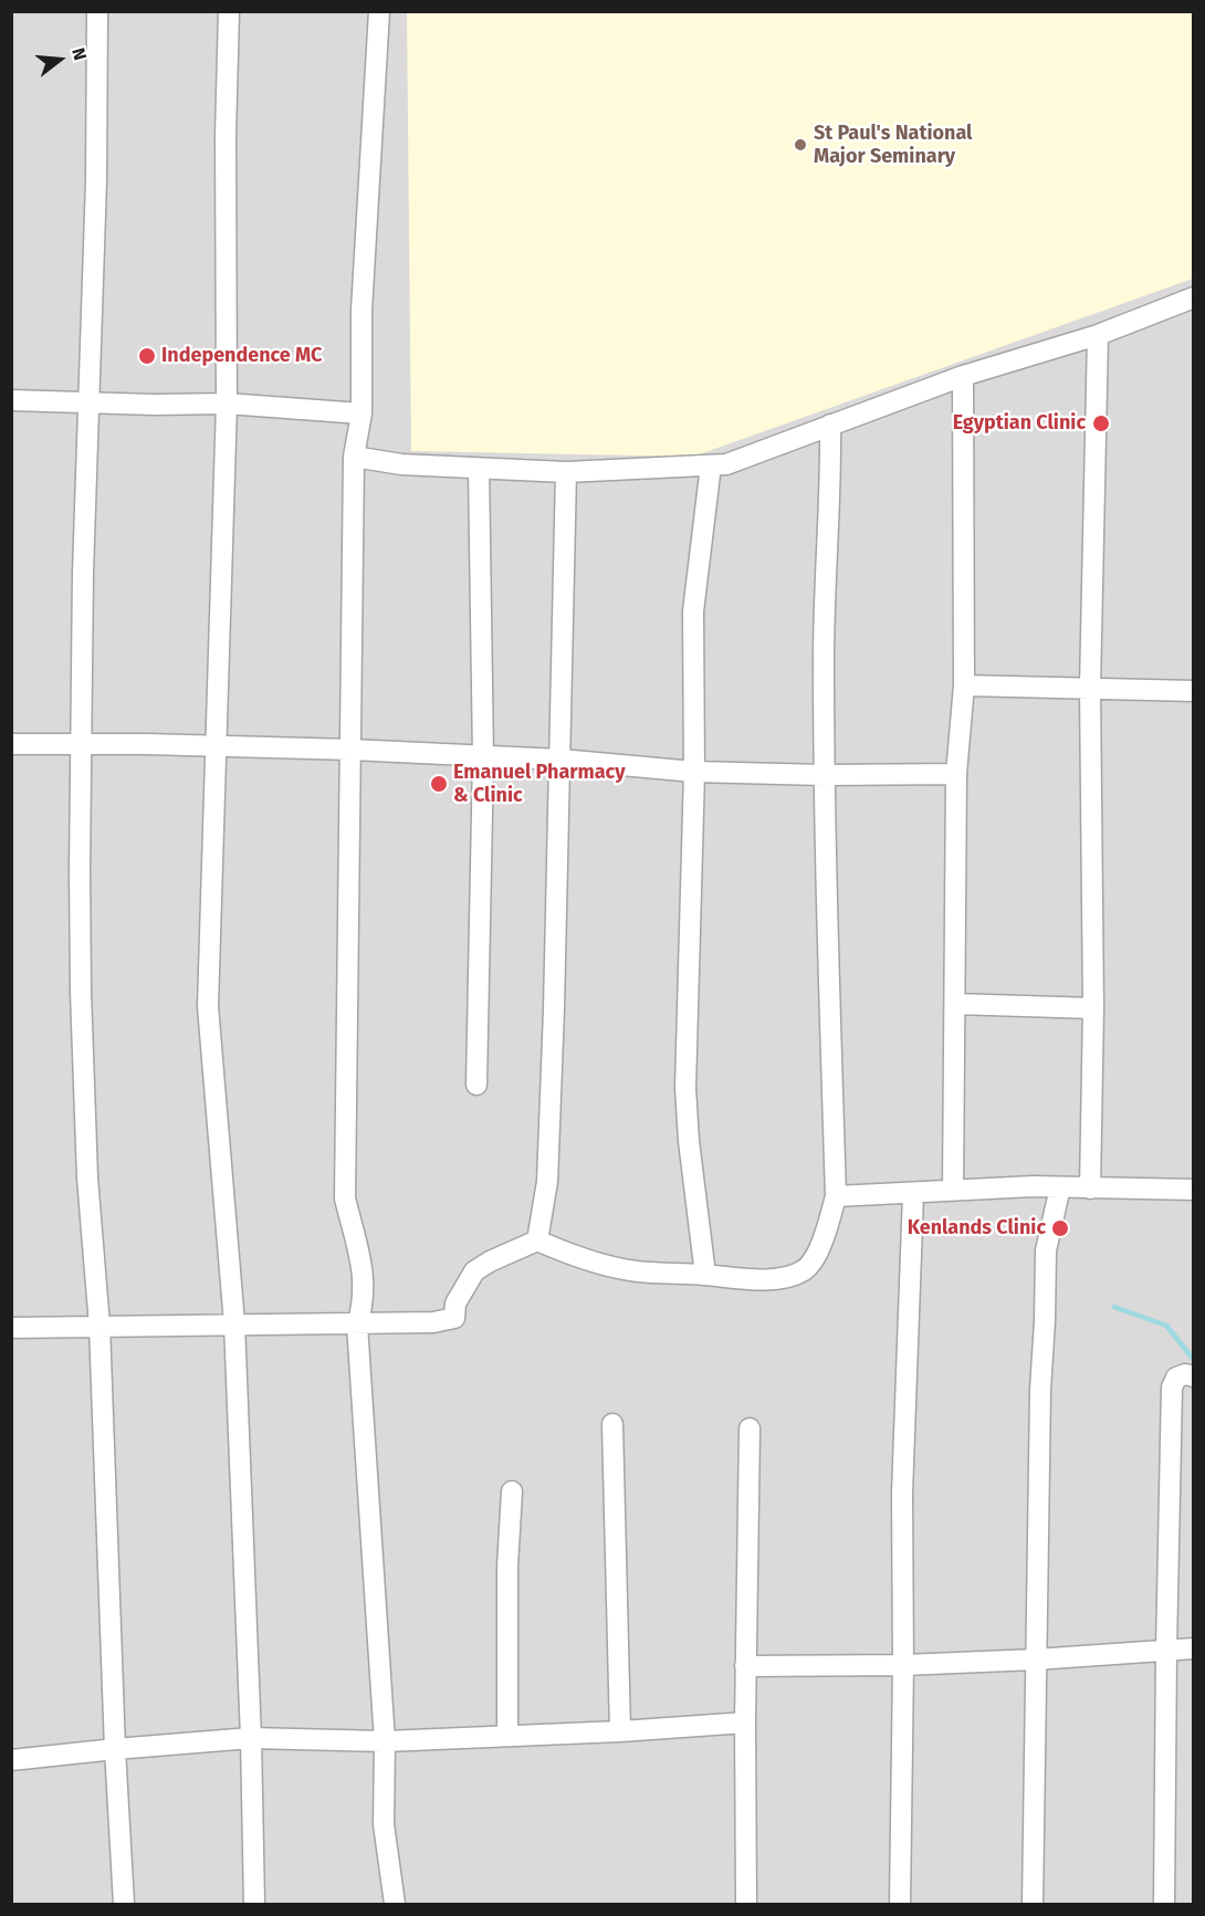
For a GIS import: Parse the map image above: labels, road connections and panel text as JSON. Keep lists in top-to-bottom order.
{
  "places": [
    "St Paul's National Major Seminary",
    "Independence MC",
    "Egyptian Clinic",
    "Emanuel Pharmacy & Clinic",
    "Kenlands Clinic"
  ],
  "north": "right"
}
